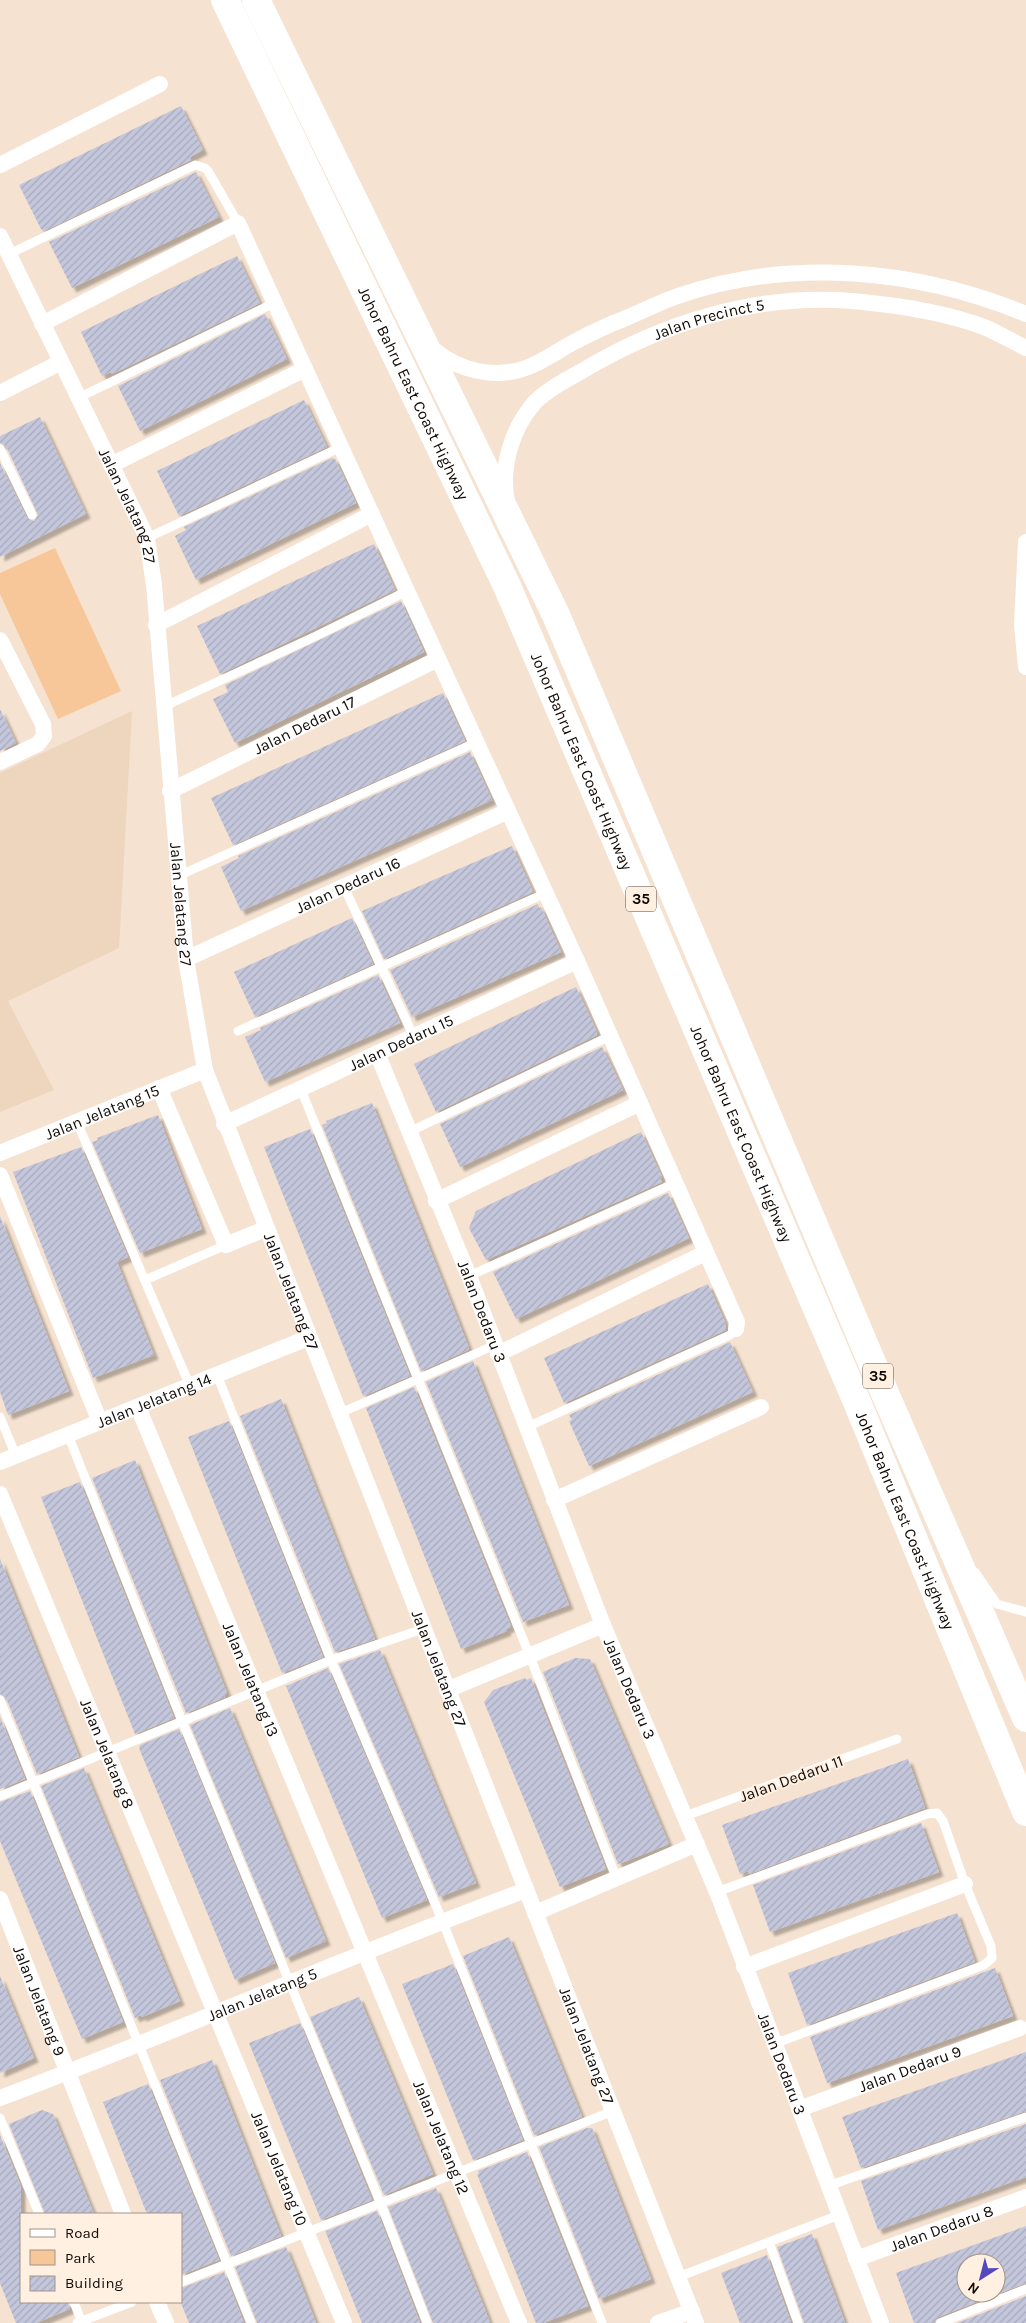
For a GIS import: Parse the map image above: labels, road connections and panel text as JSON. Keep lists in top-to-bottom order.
{
  "streets": {
    "highway": ["Johor Bahru East Coast Highway", "35"],
    "street": [
      "Jalan Precinct 5",
      "Jalan Jelatang 27",
      "Jalan Dedaru 17",
      "Jalan Dedaru 16",
      "Jalan Dedaru 15",
      "Jalan Jelatang 15",
      "Jalan Dedaru 3",
      "Jalan Jelatang 14",
      "Jalan Jelatang 13",
      "Jalan Jelatang 8",
      "Jalan Jelatang 5",
      "Jalan Jelatang 9",
      "Jalan Dedaru 9",
      "Jalan Jelatang 12",
      "Jalan Jelatang 10",
      "Jalan Dedaru 8"
    ],
    "lane": ["Jalan Dedaru 11"]
  },
  "crossings": [
    ["Jalan Precinct 5", "Johor Bahru East Coast Highway"],
    ["Jalan Jelatang 27", "Jalan Dedaru 17"],
    ["Jalan Jelatang 27", "Jalan Dedaru 16"],
    ["Jalan Jelatang 27", "Jalan Dedaru 15"],
    ["Jalan Jelatang 27", "Jalan Jelatang 15"],
    ["Jalan Jelatang 27", "Jalan Jelatang 14"],
    ["Jalan Jelatang 27", "Jalan Jelatang 5"],
    ["Jalan Dedaru 15", "Jalan Dedaru 3"],
    ["Jalan Dedaru 3", "Jalan Dedaru 11"],
    ["Jalan Dedaru 3", "Jalan Dedaru 9"],
    ["Jalan Dedaru 3", "Jalan Dedaru 8"],
    ["Jalan Jelatang 14", "Jalan Jelatang 13"],
    ["Jalan Jelatang 13", "Jalan Jelatang 5"],
    ["Jalan Jelatang 13", "Jalan Jelatang 12"],
    ["Jalan Jelatang 8", "Jalan Jelatang 5"],
    ["Jalan Jelatang 8", "Jalan Jelatang 10"],
    ["Jalan Jelatang 5", "Jalan Jelatang 9"],
    ["Jalan Jelatang 5", "Jalan Jelatang 12"],
    ["Jalan Jelatang 5", "Jalan Jelatang 10"]
  ],
  "legend": ["Road", "Park", "Building"],
  "north": "bottom left"
}
